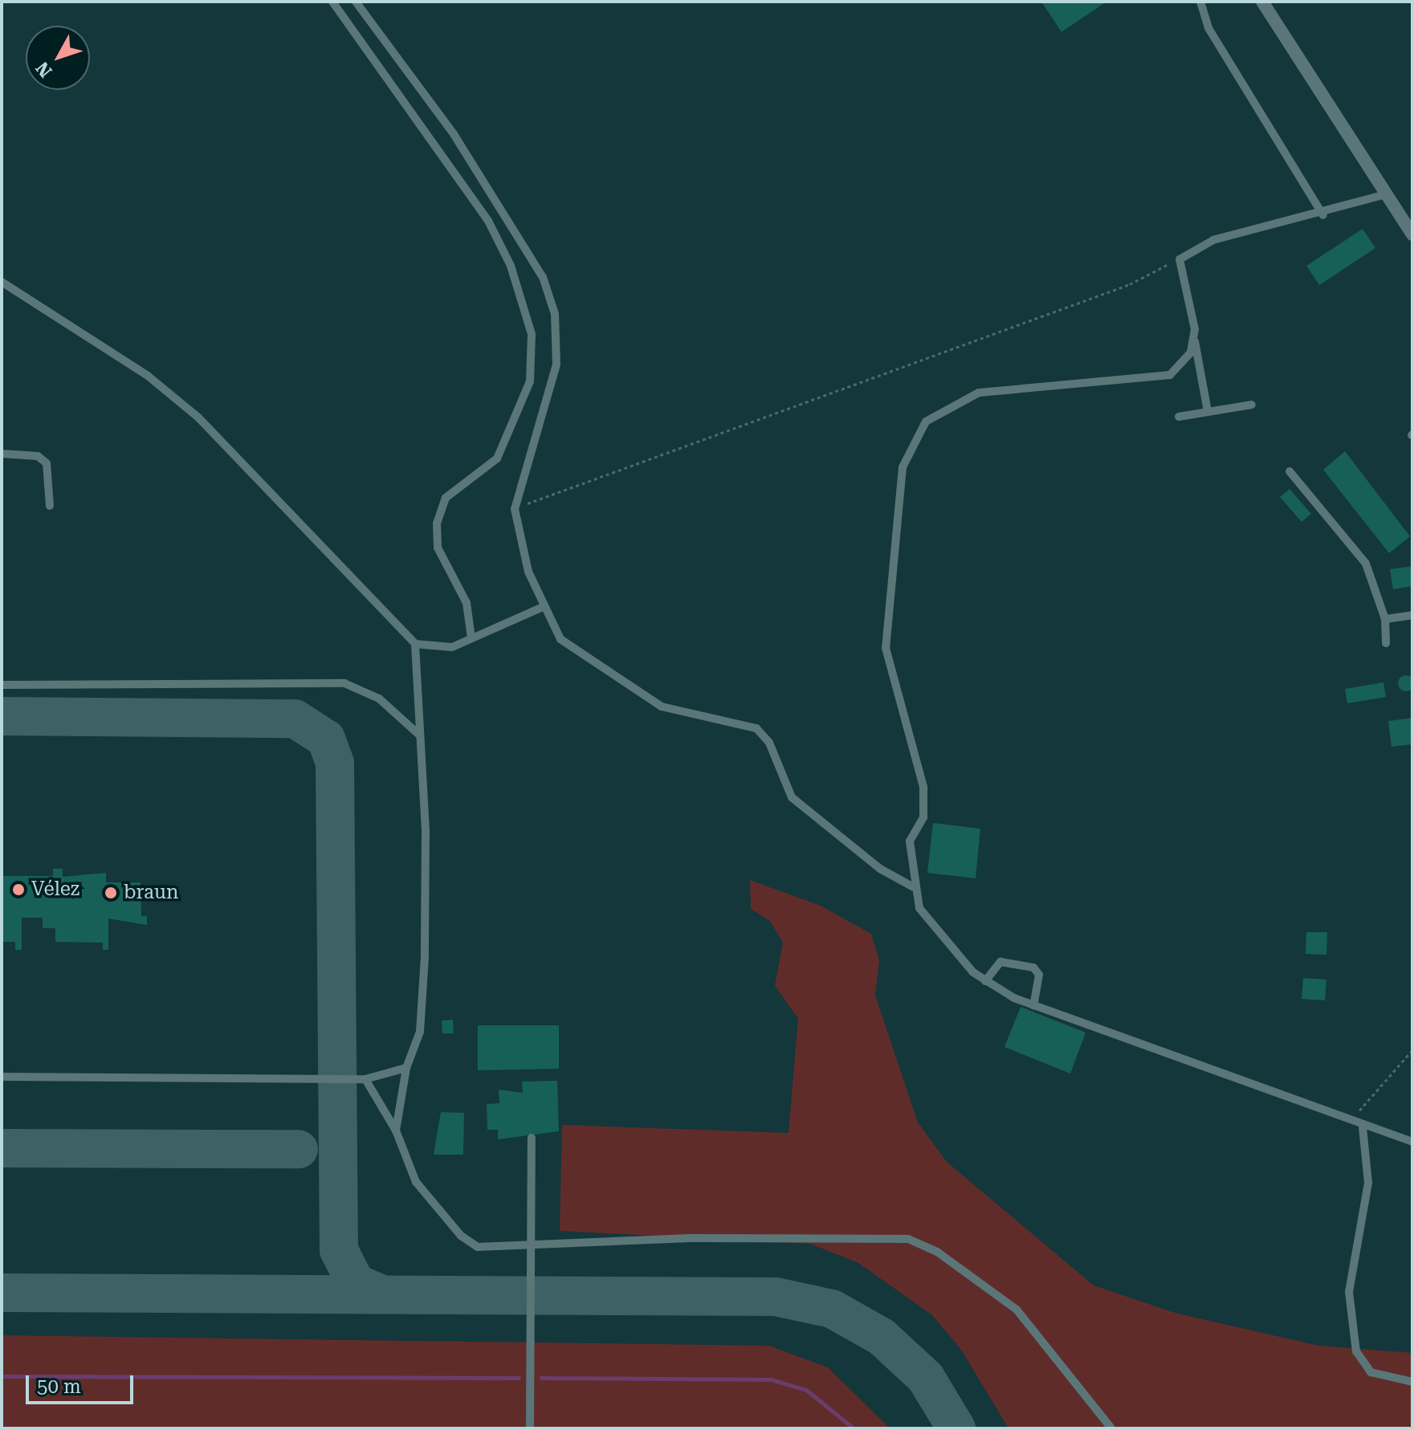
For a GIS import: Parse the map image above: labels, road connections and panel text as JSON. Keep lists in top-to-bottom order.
{
  "places": ["Vélez", "braun"],
  "scale_bar": "50 m",
  "north": "bottom left"
}
